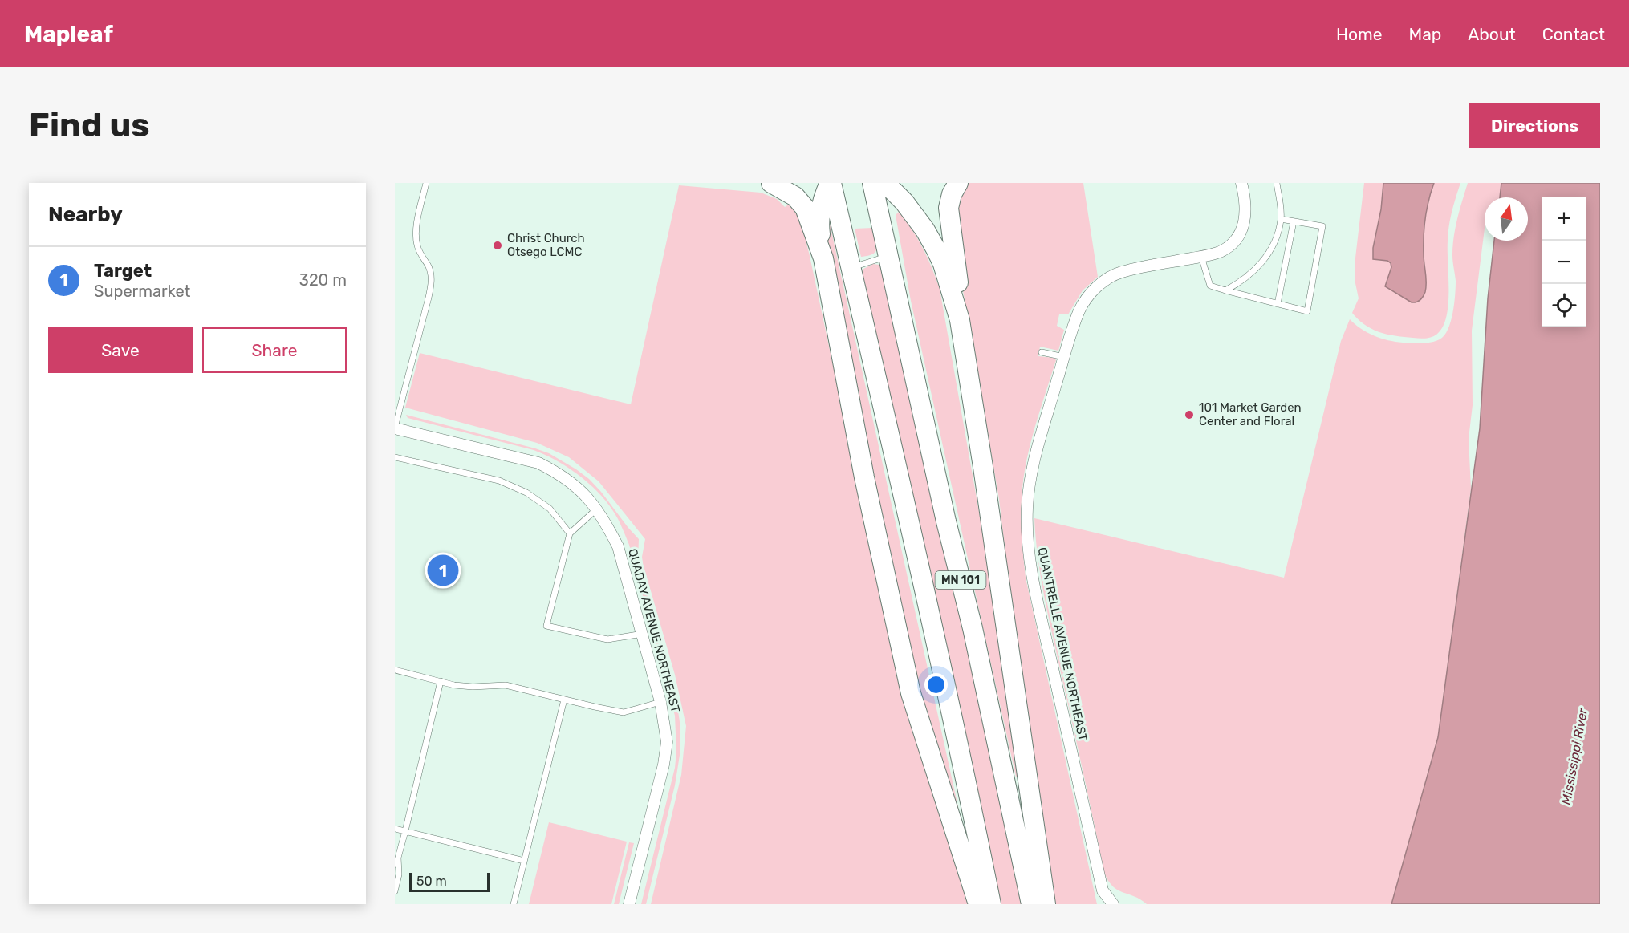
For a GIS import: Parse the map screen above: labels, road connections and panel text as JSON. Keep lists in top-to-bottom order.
{
  "streets": {
    "highway": ["MN 101"],
    "street": ["QUADAY AVENUE NORTHEAST", "QUANTRELLE AVENUE NORTHEAST"]
  },
  "water": ["Mississippi River"],
  "places": ["Christ Church Otsego LCMC", "101 Market Garden Center and Floral"],
  "scale_bar": "50 m",
  "north": "top",
  "page": {
    "header": "Mapleaf",
    "nav": [
      "Home",
      "Map",
      "About",
      "Contact"
    ],
    "buttons": [
      "Directions",
      ["Save", "Share"]
    ],
    "title": "Find us",
    "heading": "Nearby",
    "map_buttons": ["+", "−"],
    "list": [
      {
        "mark": "1",
        "name": "Target",
        "note": "Supermarket",
        "value": "320 m"
      }
    ],
    "pins": "1",
    "scale": "50 m"
  }
}
